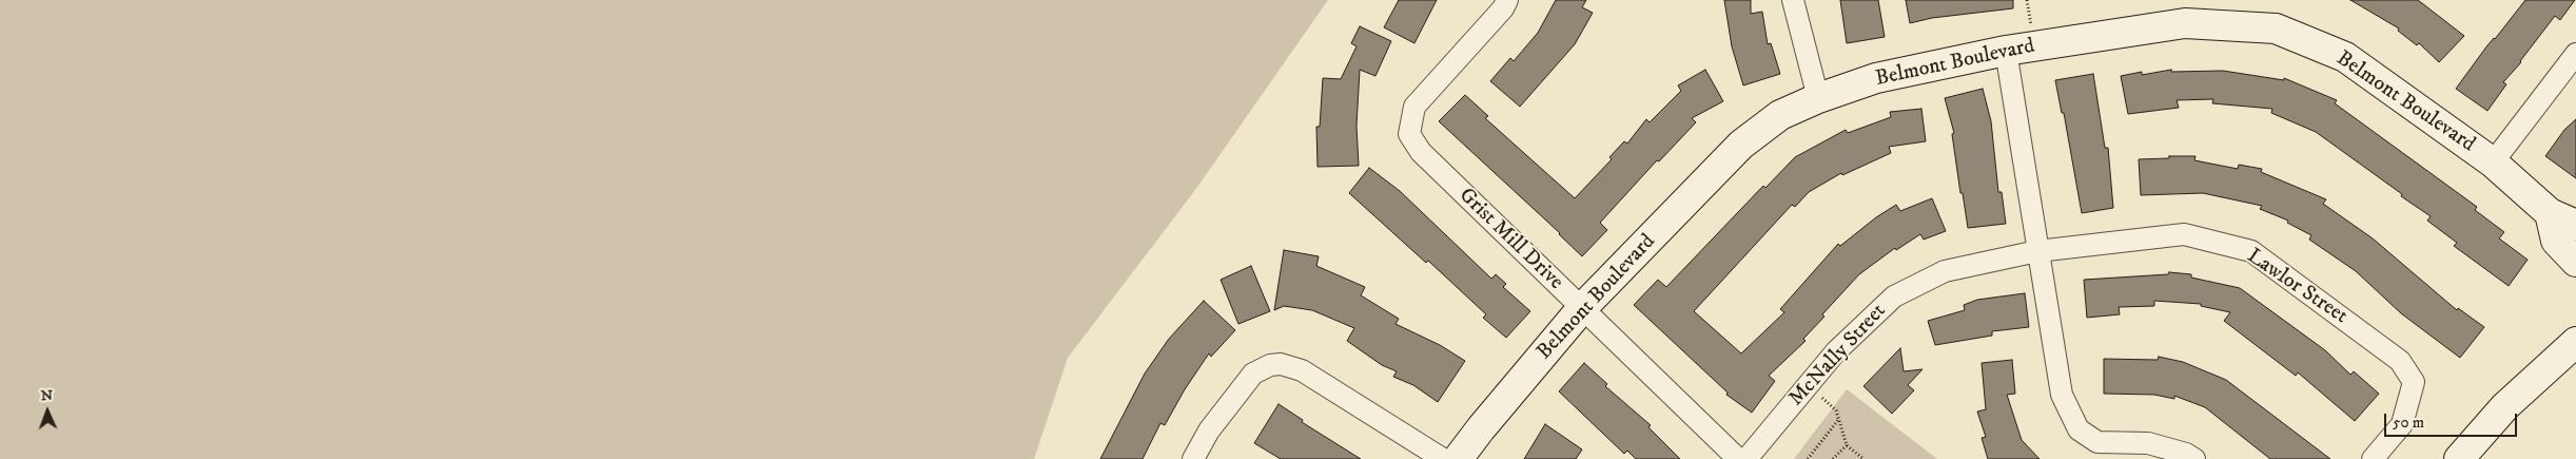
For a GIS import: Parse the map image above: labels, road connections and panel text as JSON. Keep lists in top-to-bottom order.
{
  "streets": {
    "street": [
      "Belmont Boulevard",
      "Grist Mill Drive",
      "Lawlor Street",
      "McNally Street"
    ]
  },
  "crossings": [
    ["Belmont Boulevard", "Grist Mill Drive"],
    ["Lawlor Street", "McNally Street"]
  ],
  "scale_bar": "50 m",
  "north": "top"
}
